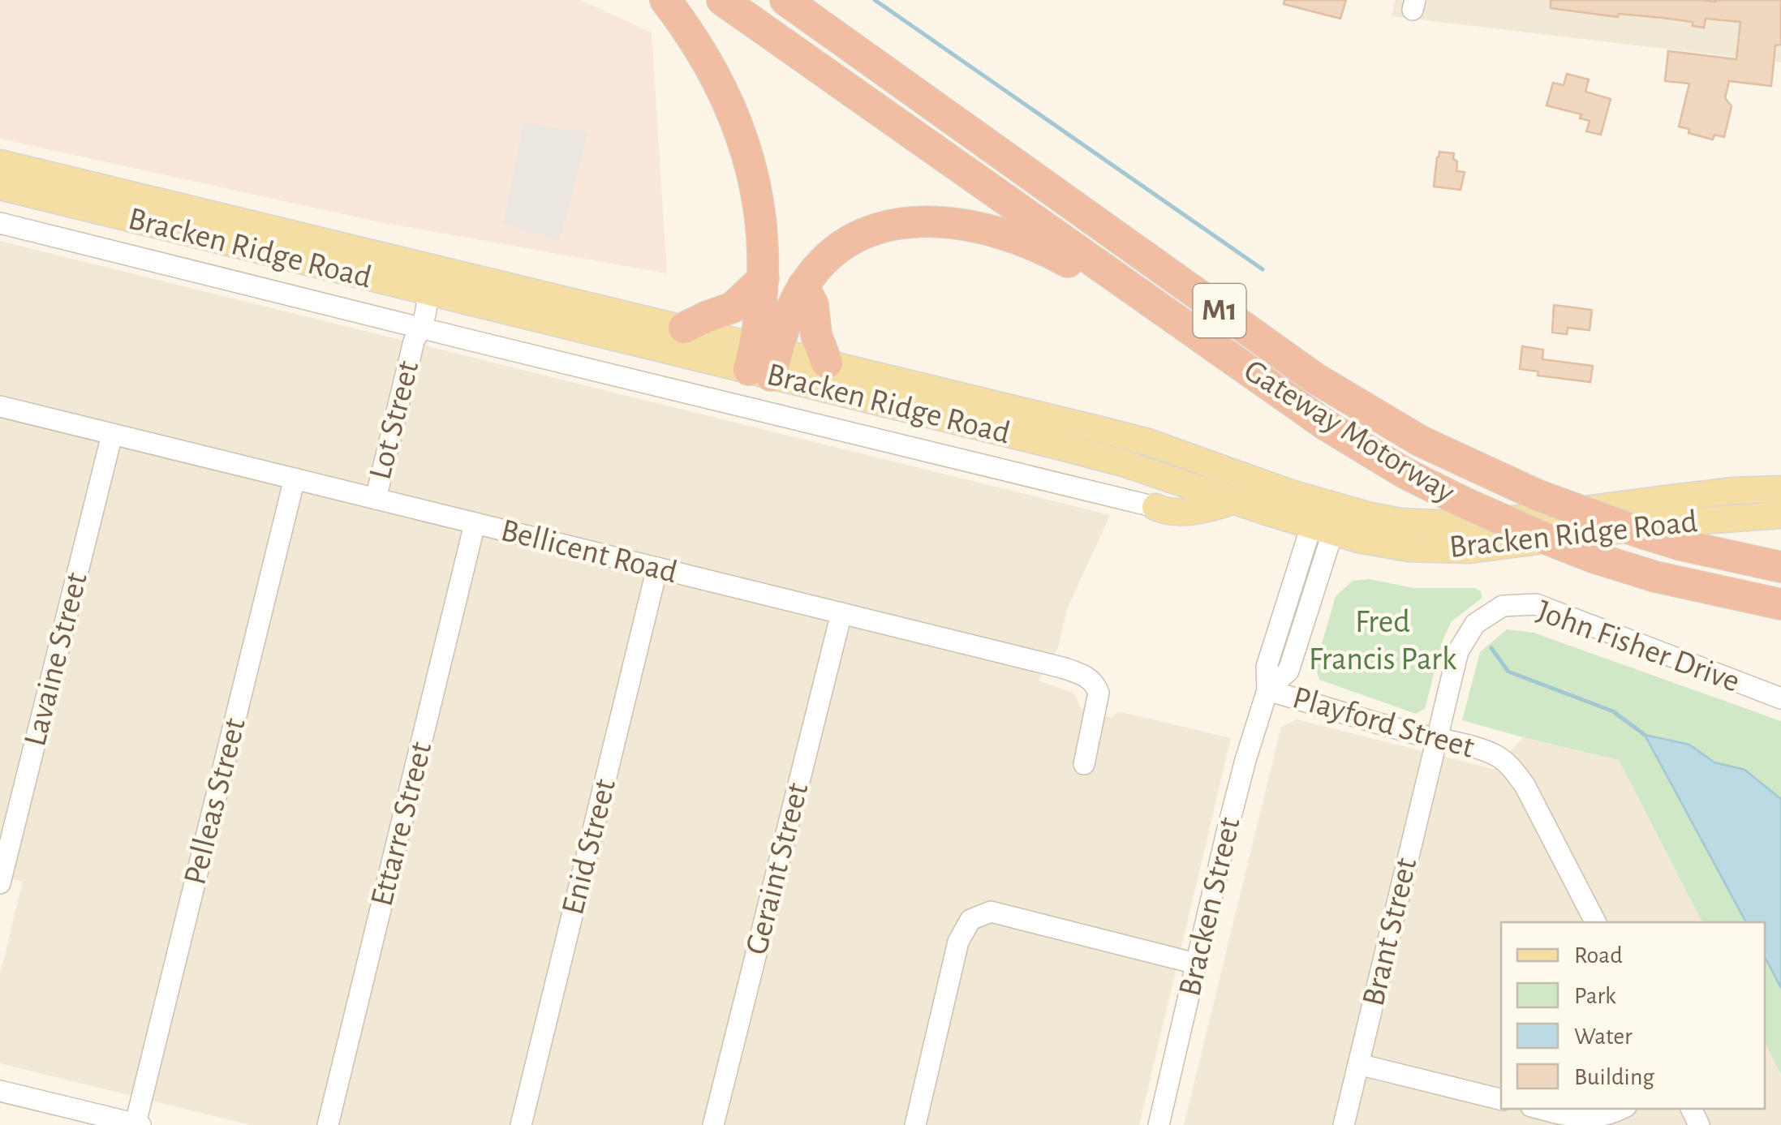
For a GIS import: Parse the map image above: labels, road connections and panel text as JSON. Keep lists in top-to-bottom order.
{
  "streets": {
    "highway": ["M1", "Gateway Motorway"],
    "main road": ["Bracken Ridge Road"],
    "street": [
      "Lot Street",
      "Bellicent Road",
      "John Fisher Drive",
      "Lavaine Street",
      "Playford Street",
      "Pelleas Street",
      "Ettarre Street",
      "Enid Street",
      "Geraint Street",
      "Bracken Street",
      "Brant Street"
    ]
  },
  "crossings": [
    ["Bracken Ridge Road", "Lot Street"],
    ["Bracken Ridge Road", "Bracken Street"],
    ["Lot Street", "Bellicent Road"],
    ["Bellicent Road", "Lavaine Street"],
    ["Bellicent Road", "Pelleas Street"],
    ["Bellicent Road", "Ettarre Street"],
    ["Bellicent Road", "Enid Street"],
    ["Bellicent Road", "Geraint Street"],
    ["John Fisher Drive", "Playford Street"],
    ["John Fisher Drive", "Brant Street"],
    ["Playford Street", "Bracken Street"],
    ["Playford Street", "Brant Street"]
  ],
  "parks": ["Fred Francis Park"],
  "legend": [
    "Road",
    "Park",
    "Water",
    "Building"
  ]
}
